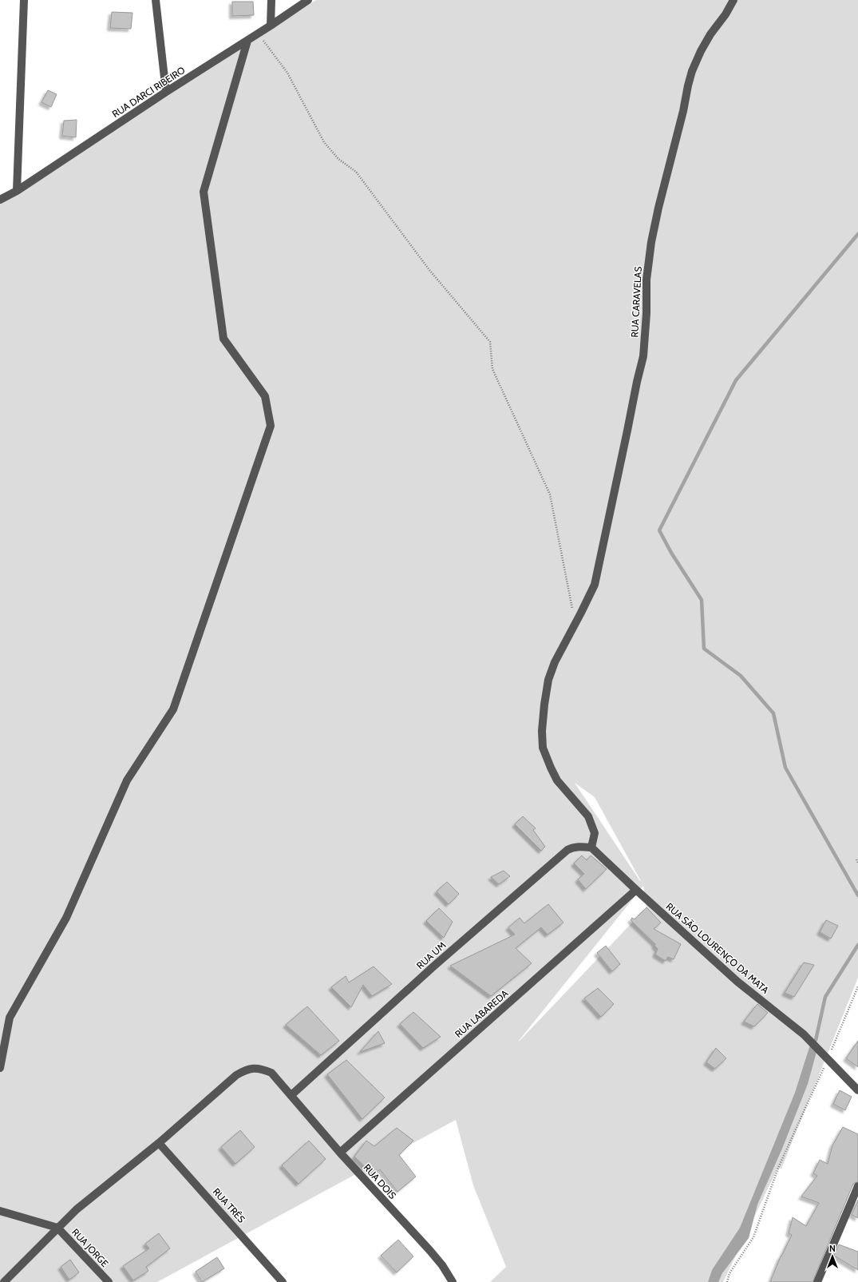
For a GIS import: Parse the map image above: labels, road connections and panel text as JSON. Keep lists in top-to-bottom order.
{
  "streets": {
    "street": [
      "RUA DARCI RIBEIRO",
      "RUA CARAVELAS",
      "RUA SÃO LOURENÇO DA MATA",
      "RUA UM",
      "RUA LABAREDA",
      "RUA DOIS",
      "RUA TRÊS",
      "RUA JORGE"
    ]
  },
  "crossings": [
    ["RUA CARAVELAS", "RUA SÃO LOURENÇO DA MATA"],
    ["RUA CARAVELAS", "RUA UM"],
    ["RUA SÃO LOURENÇO DA MATA", "RUA UM"],
    ["RUA SÃO LOURENÇO DA MATA", "RUA LABAREDA"],
    ["RUA UM", "RUA DOIS"],
    ["RUA LABAREDA", "RUA DOIS"],
    ["RUA DOIS", "RUA TRÊS"],
    ["RUA DOIS", "RUA JORGE"]
  ],
  "north": "top"
}
